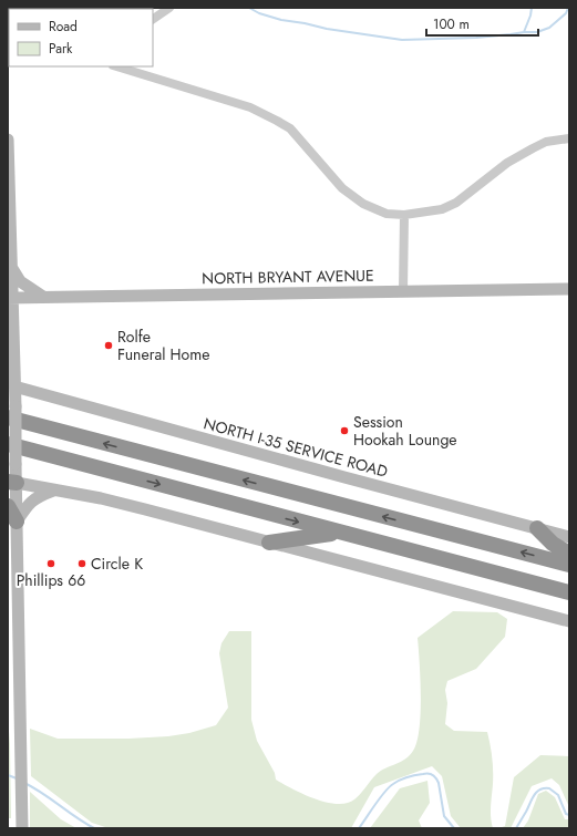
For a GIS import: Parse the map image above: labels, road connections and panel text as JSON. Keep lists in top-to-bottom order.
{
  "streets": {
    "main road": ["NORTH BRYANT AVENUE", "NORTH I-35 SERVICE ROAD"]
  },
  "places": [
    "Rolfe Funeral Home",
    "Session Hookah Lounge",
    "Phillips 66",
    "Circle K"
  ],
  "legend": ["Road", "Park"],
  "scale_bar": "100 m"
}
